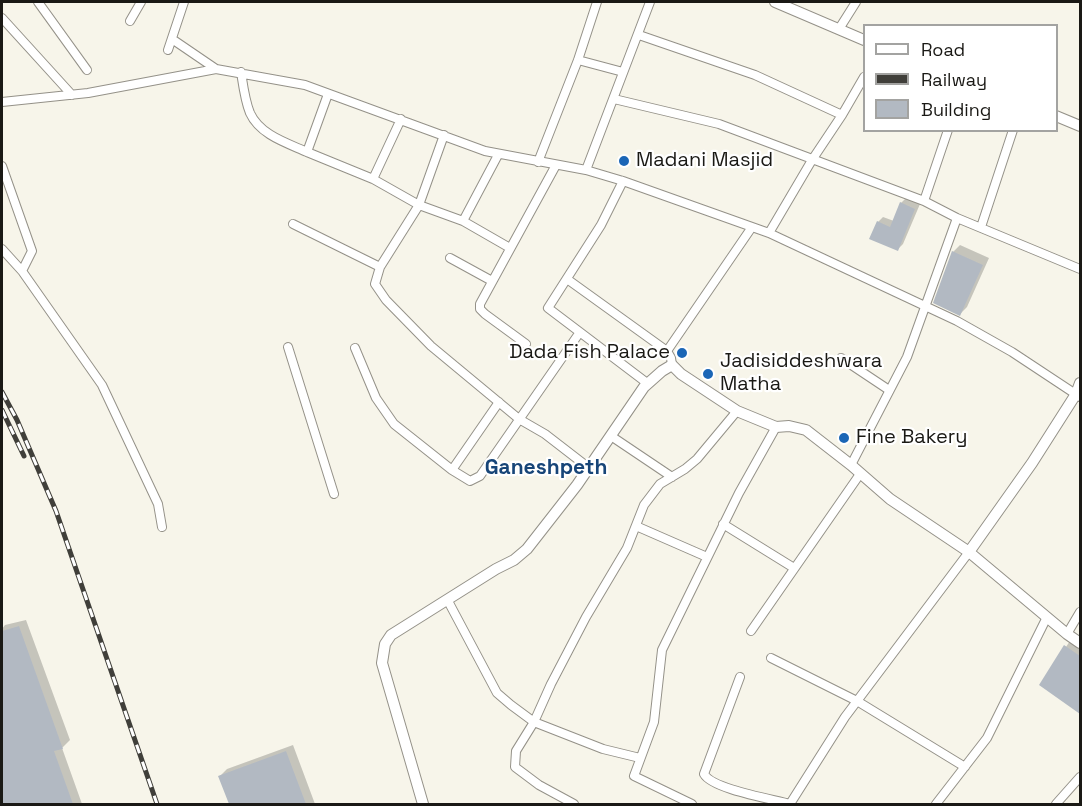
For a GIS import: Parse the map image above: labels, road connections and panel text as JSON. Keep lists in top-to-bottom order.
{
  "districts": ["Ganeshpeth"],
  "places": [
    "Madani Masjid",
    "Dada Fish Palace",
    "Jadisiddeshwara Matha",
    "Fine Bakery"
  ],
  "legend": ["Road", "Railway", "Building"]
}
